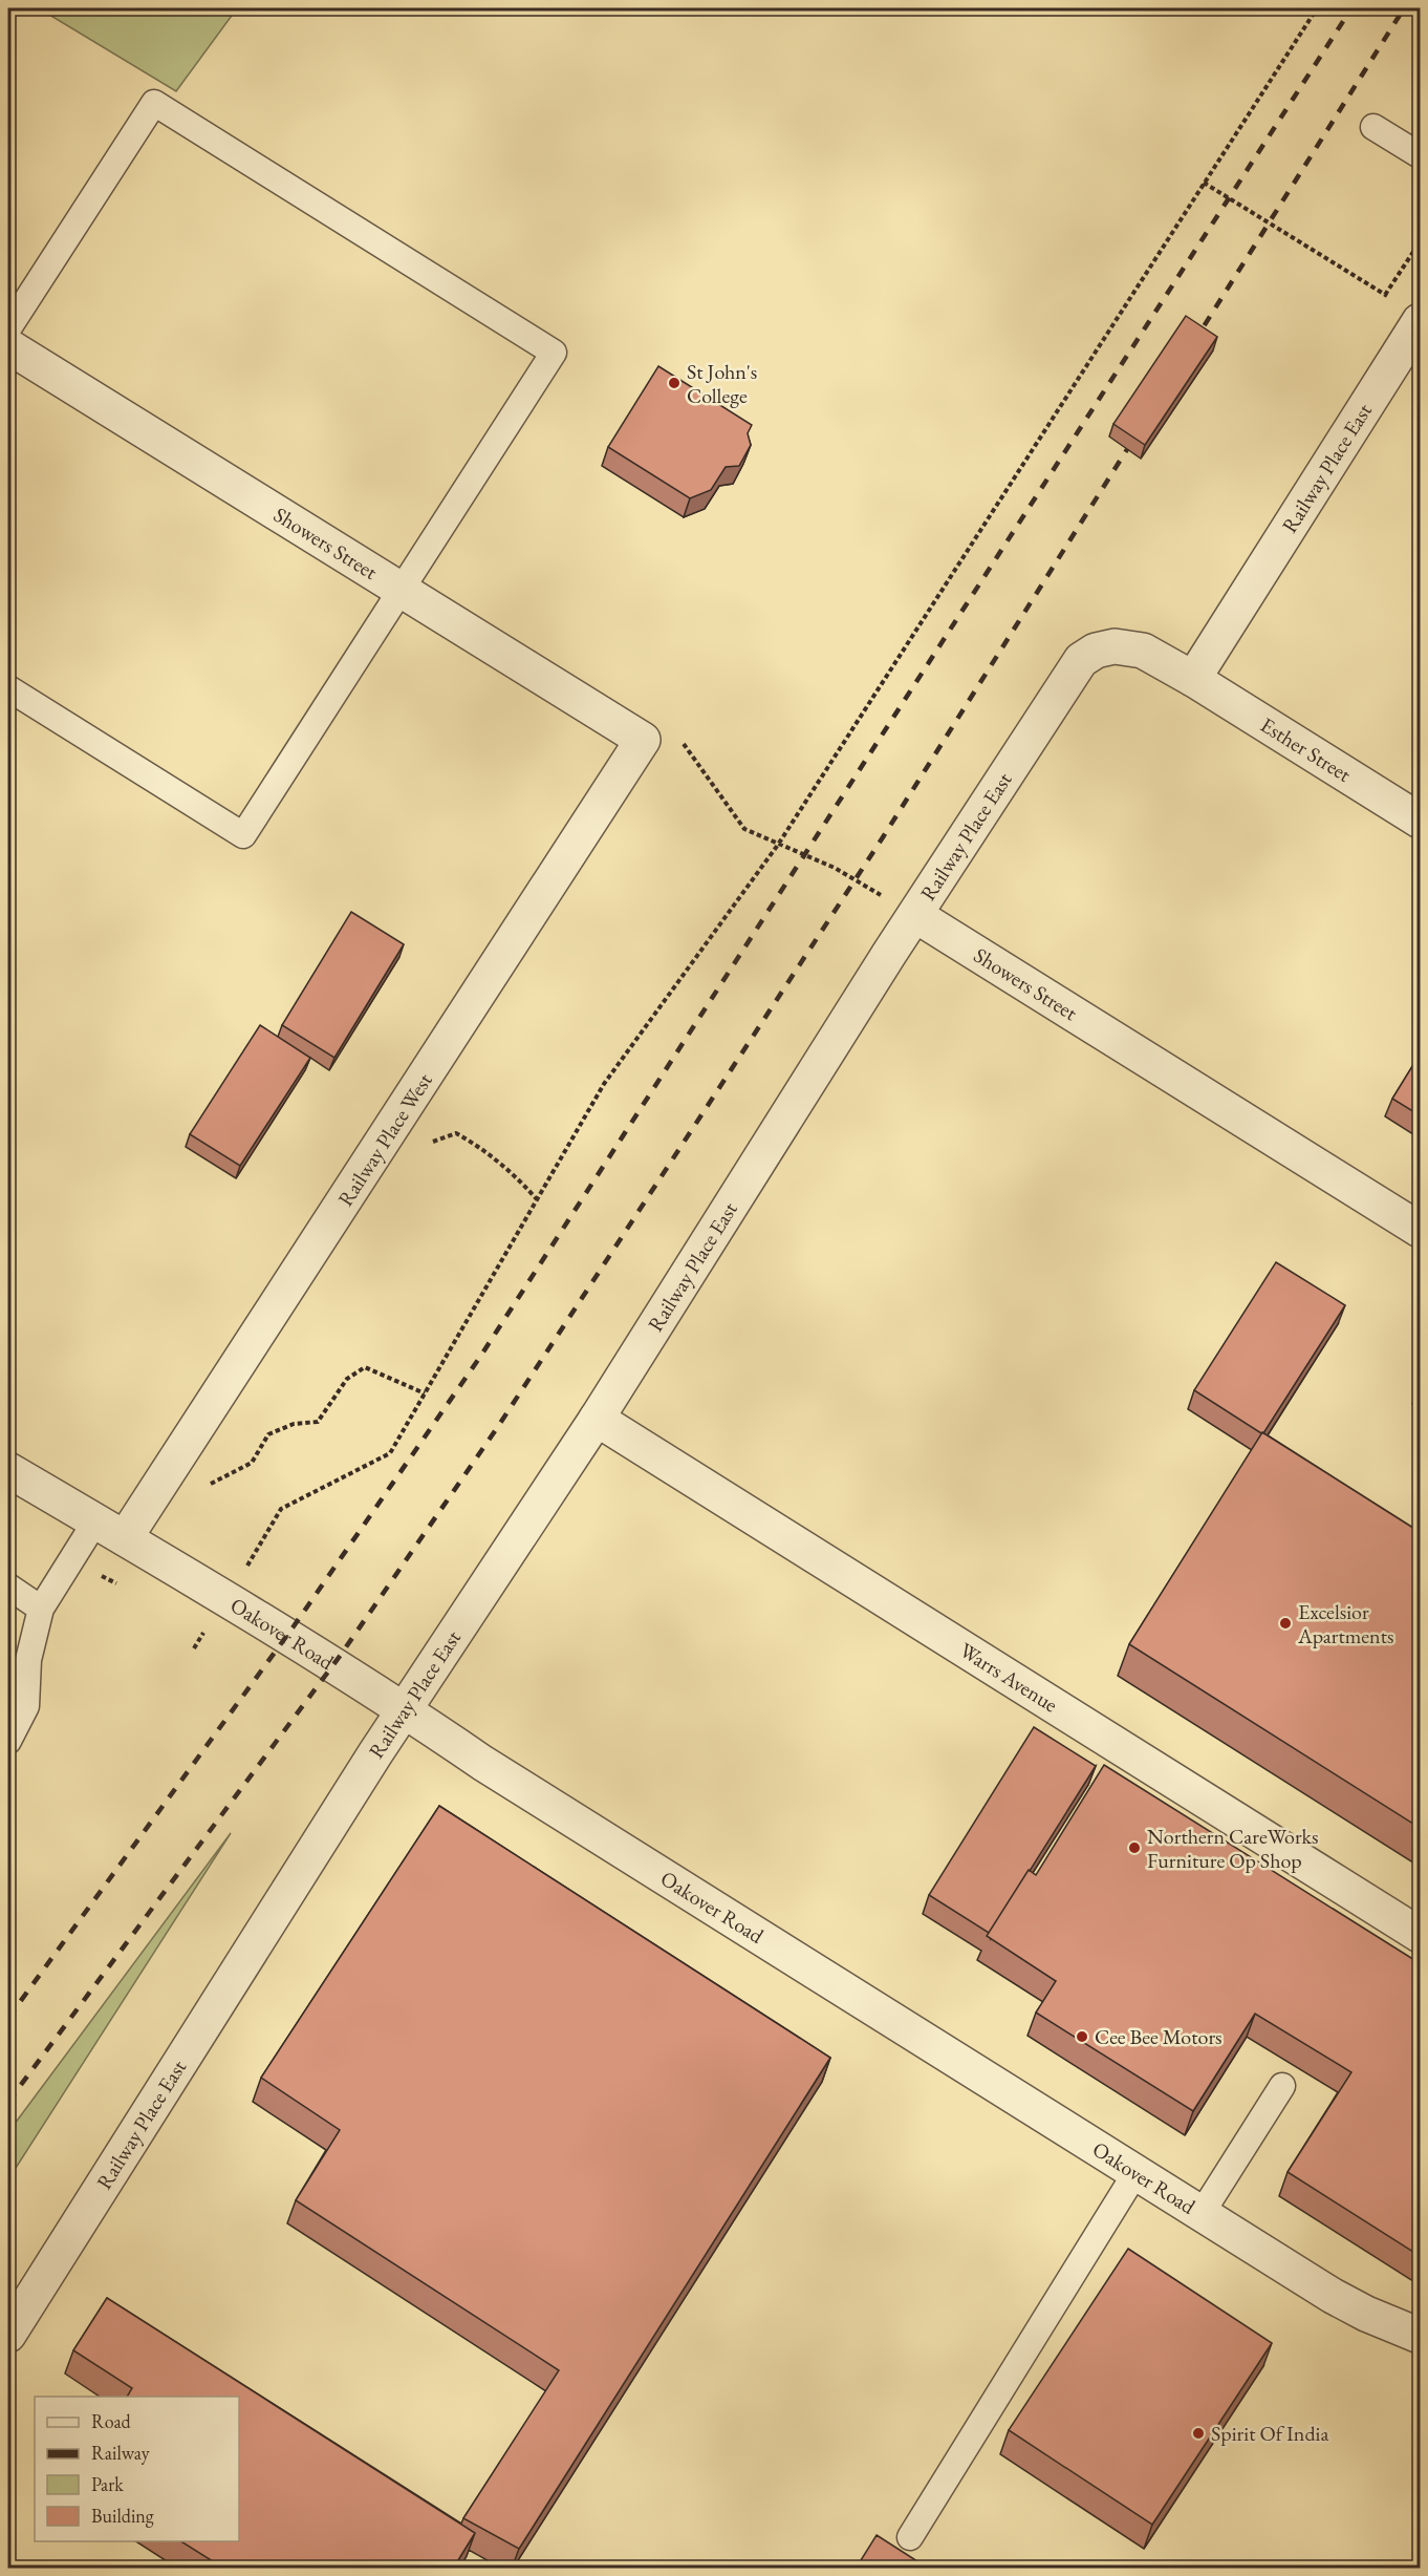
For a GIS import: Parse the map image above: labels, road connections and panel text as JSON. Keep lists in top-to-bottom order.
{
  "streets": {
    "street": [
      "Railway Place East",
      "Showers Street",
      "Esther Street",
      "Railway Place West",
      "Oakover Road",
      "Warrs Avenue"
    ]
  },
  "crossings": [
    ["Railway Place East", "Showers Street"],
    ["Railway Place East", "Esther Street"],
    ["Railway Place East", "Oakover Road"],
    ["Railway Place East", "Warrs Avenue"],
    ["Showers Street", "Railway Place West"],
    ["Railway Place West", "Oakover Road"]
  ],
  "places": [
    "St John's College",
    "Excelsior Apartments",
    "Northern CareWorks Furniture Op Shop",
    "Cee Bee Motors",
    "Spirit Of India"
  ],
  "legend": [
    "Road",
    "Railway",
    "Park",
    "Building"
  ]
}
